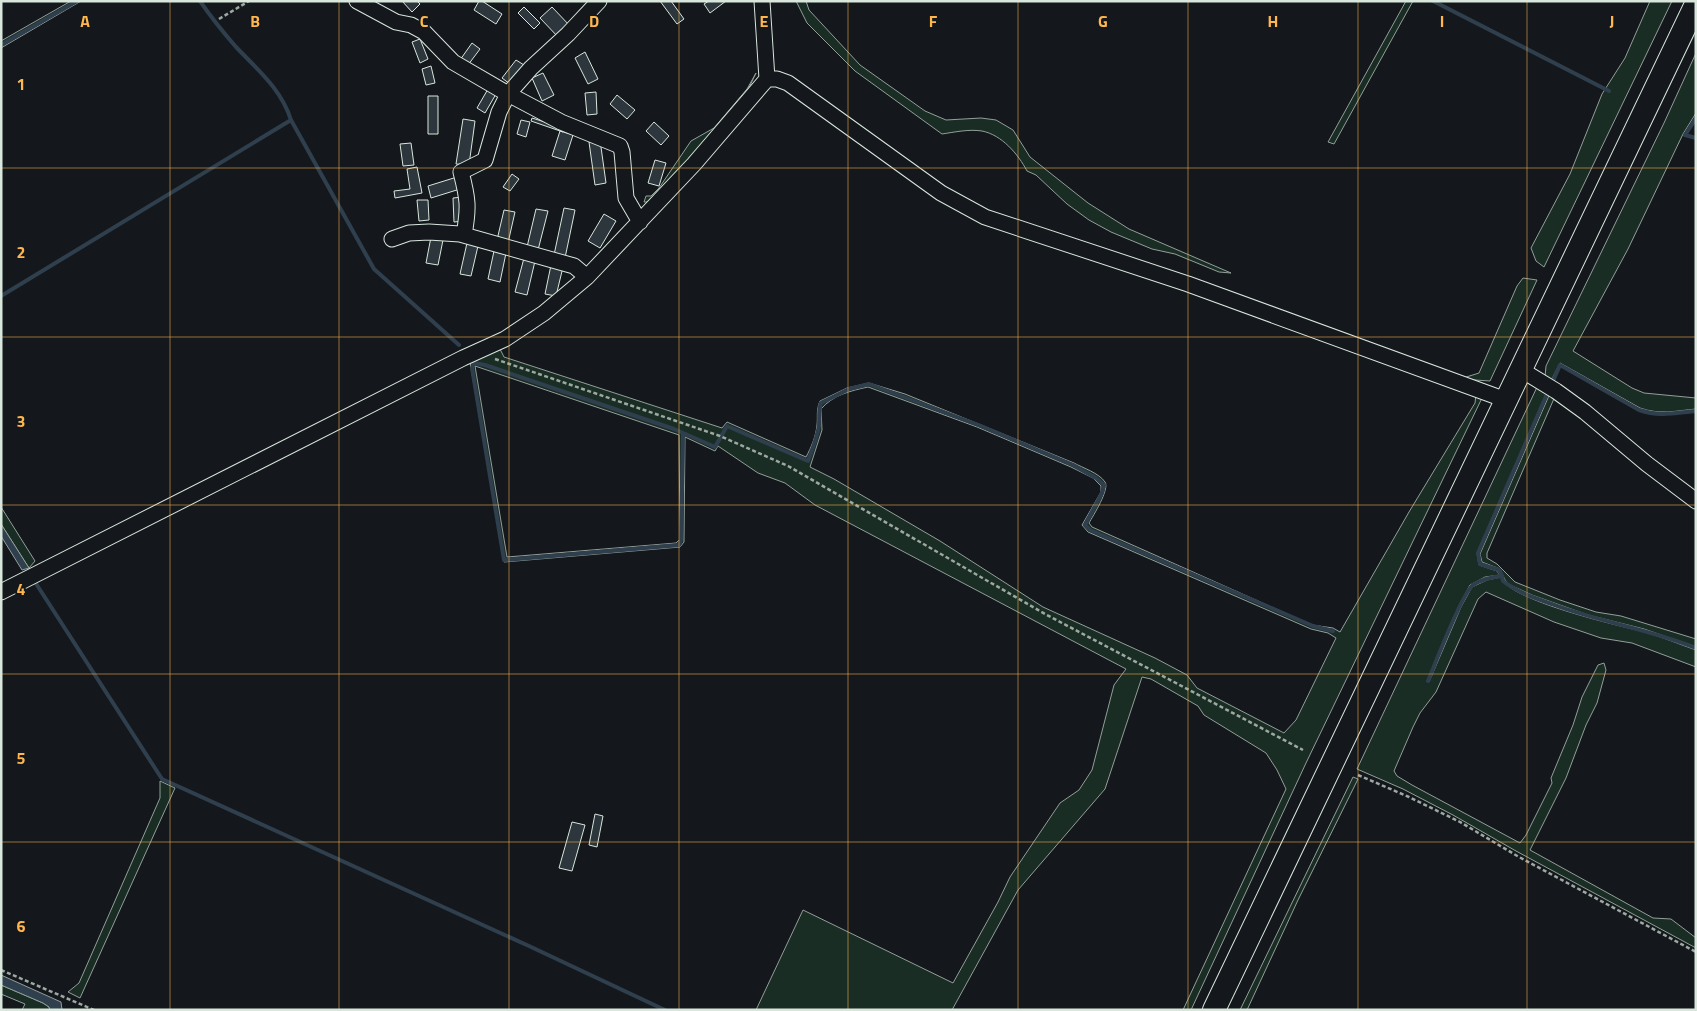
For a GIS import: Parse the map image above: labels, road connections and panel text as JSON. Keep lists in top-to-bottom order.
{
  "grid": {
    "columns": [
      "A",
      "B",
      "C",
      "D",
      "E",
      "F",
      "G",
      "H",
      "I",
      "J"
    ],
    "rows": [
      "1",
      "2",
      "3",
      "4",
      "5",
      "6"
    ]
  }
}
